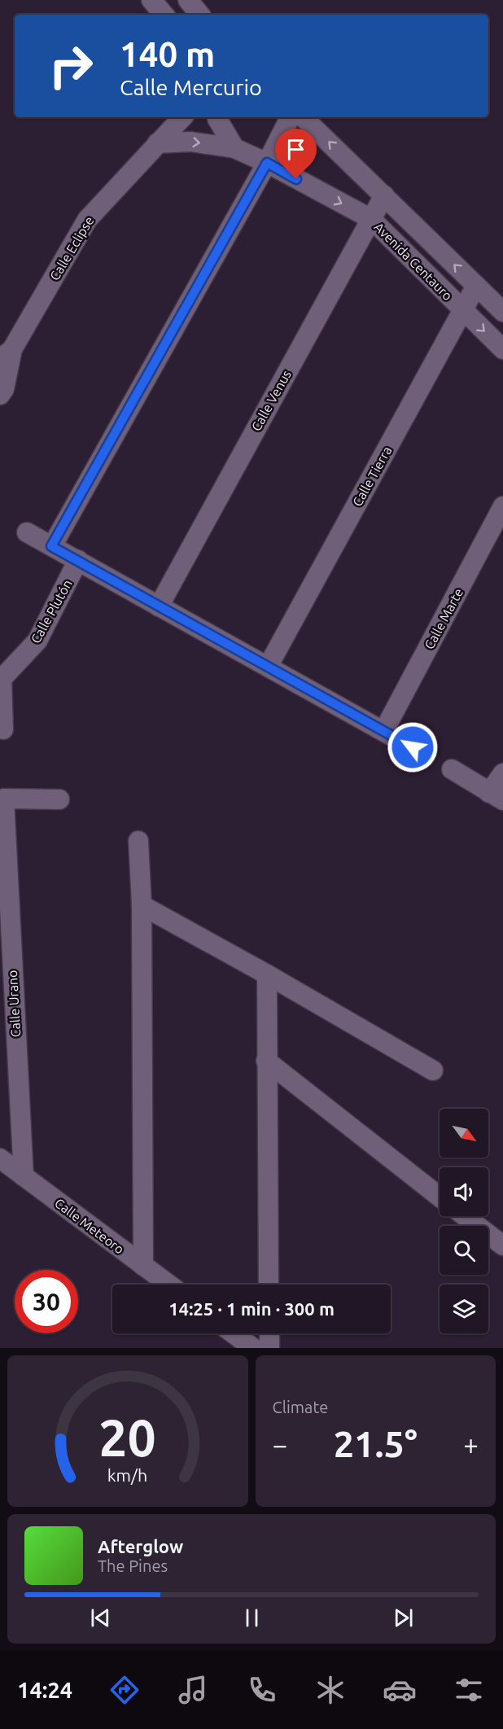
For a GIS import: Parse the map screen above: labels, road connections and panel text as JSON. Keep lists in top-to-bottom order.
{
  "streets": {
    "street": [
      "Calle Eclipse",
      "Avenida Centauro",
      "Calle Venus",
      "Calle Tierra",
      "Calle Plutón",
      "Calle Marte",
      "Calle Urano",
      "Calle Meteoro"
    ]
  },
  "crossings": [
    ["Calle Eclipse", "Avenida Centauro"],
    ["Avenida Centauro", "Calle Venus"],
    ["Avenida Centauro", "Calle Tierra"],
    ["Calle Urano", "Calle Meteoro"]
  ],
  "north": "bottom right",
  "page": {
    "turn": ["140 m", "Calle Mercurio"],
    "limit": "30",
    "trip": "14:25 · 1 min · 300 m",
    "tile": "Climate",
    "heat": ["−", "21.5°", "+"],
    "song": ["Afterglow", "The Pines"],
    "tabs": "14:24",
    "gauge": ["20", "km/h"]
  }
}
